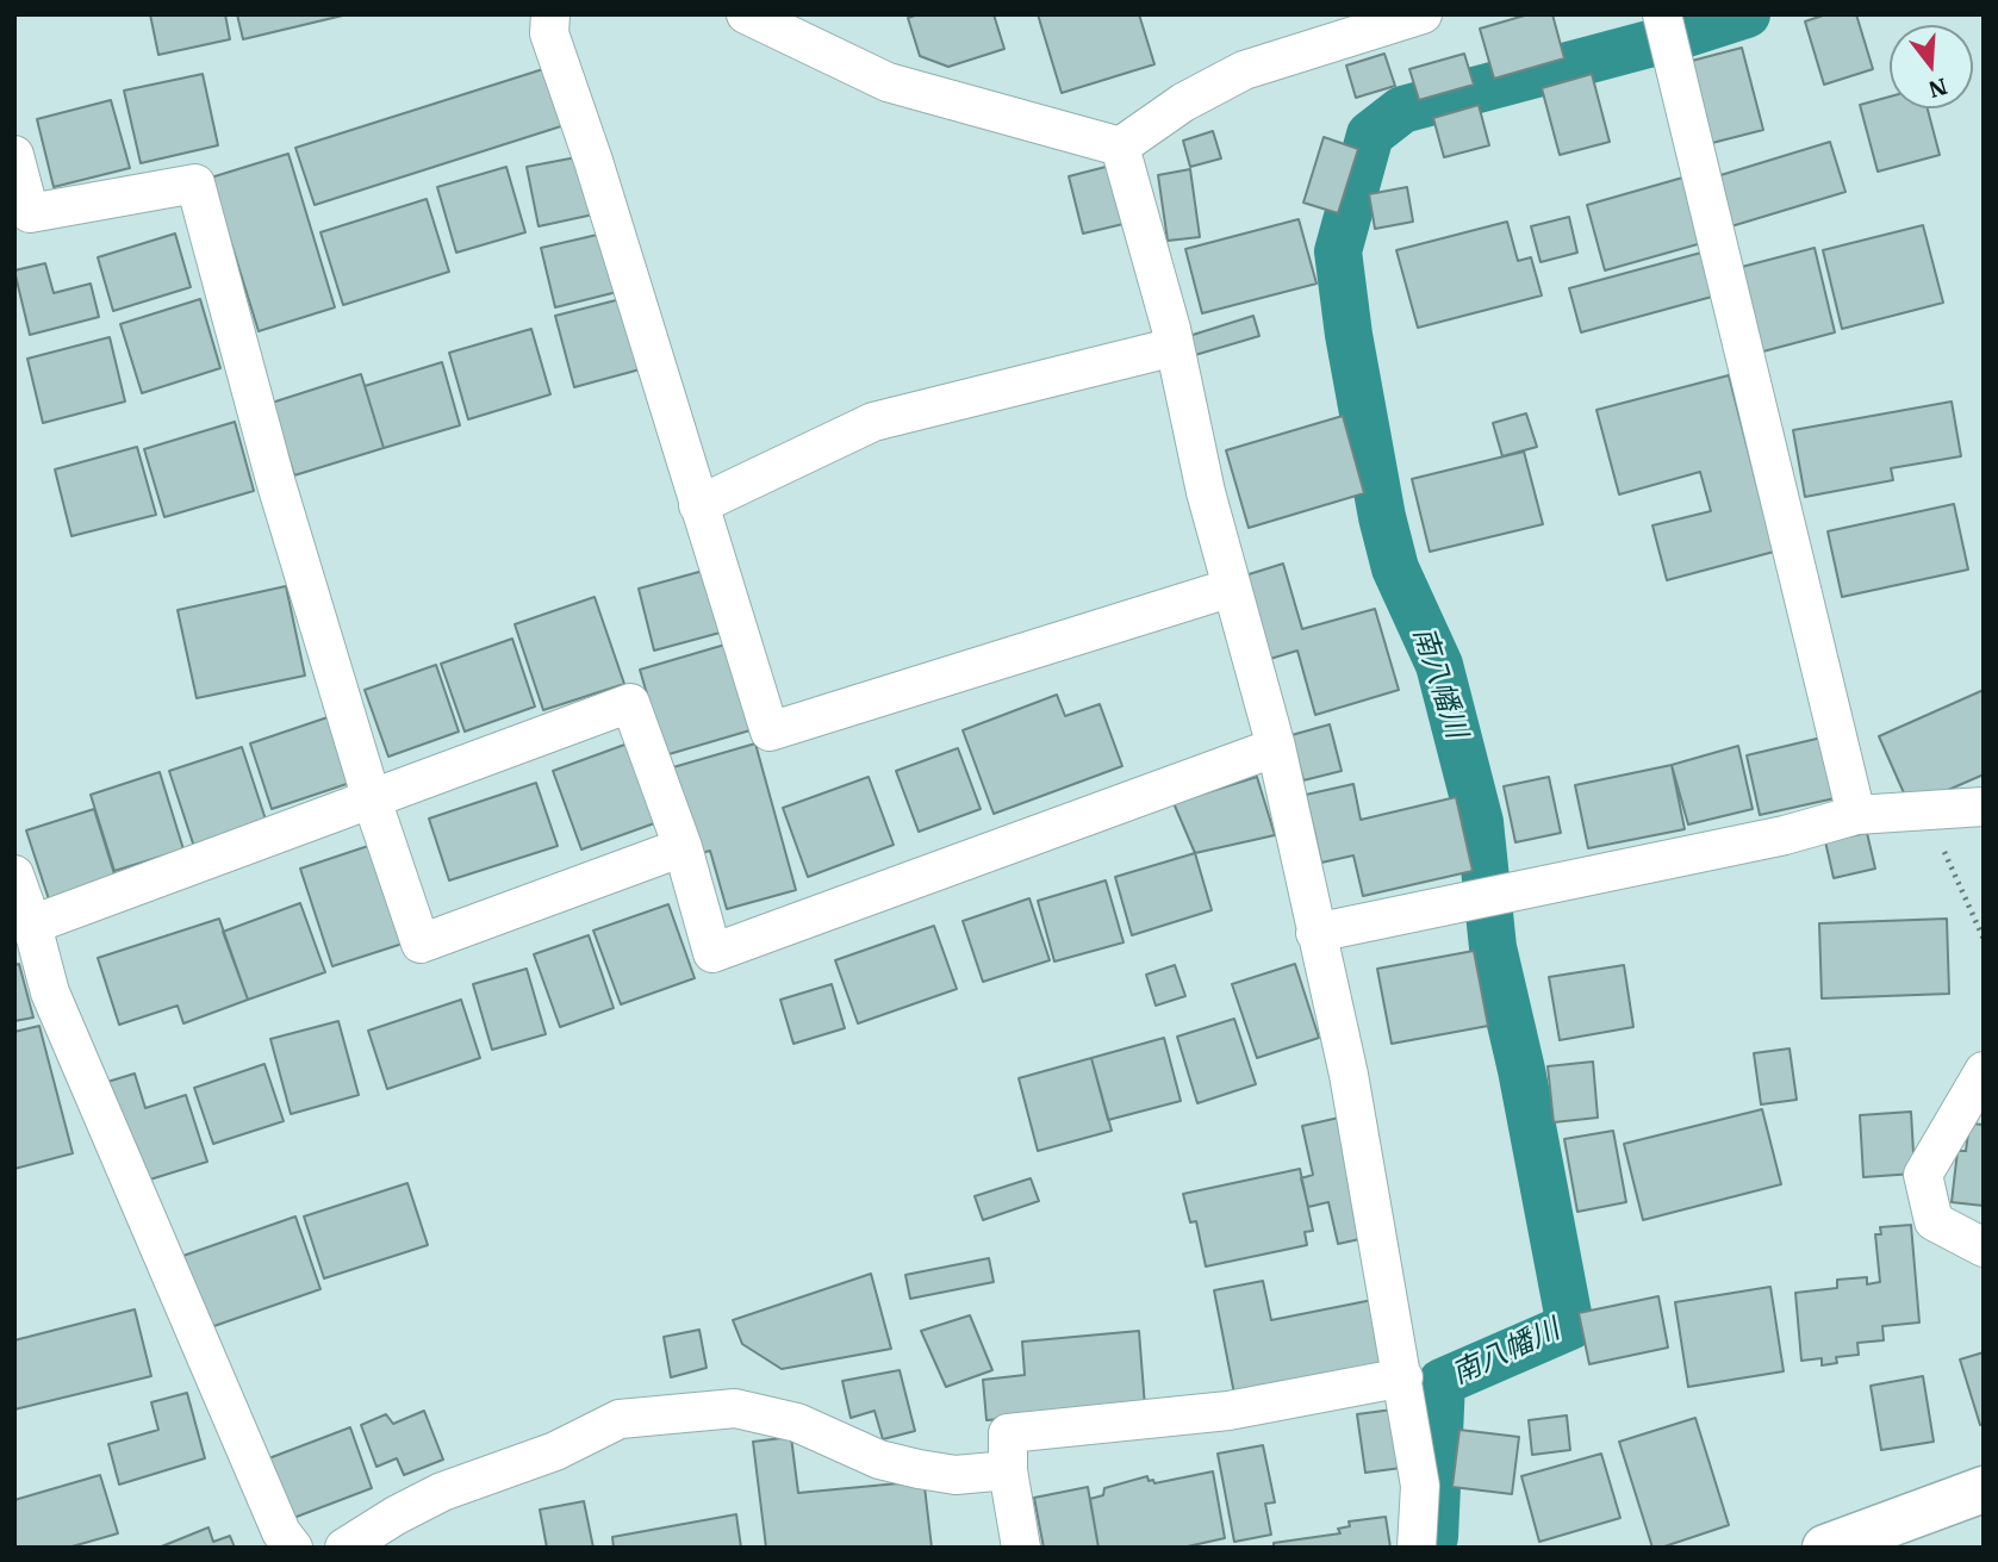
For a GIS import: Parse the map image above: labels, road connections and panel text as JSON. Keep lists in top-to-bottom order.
{
  "water": ["南八幡川"],
  "north": "bottom"
}
